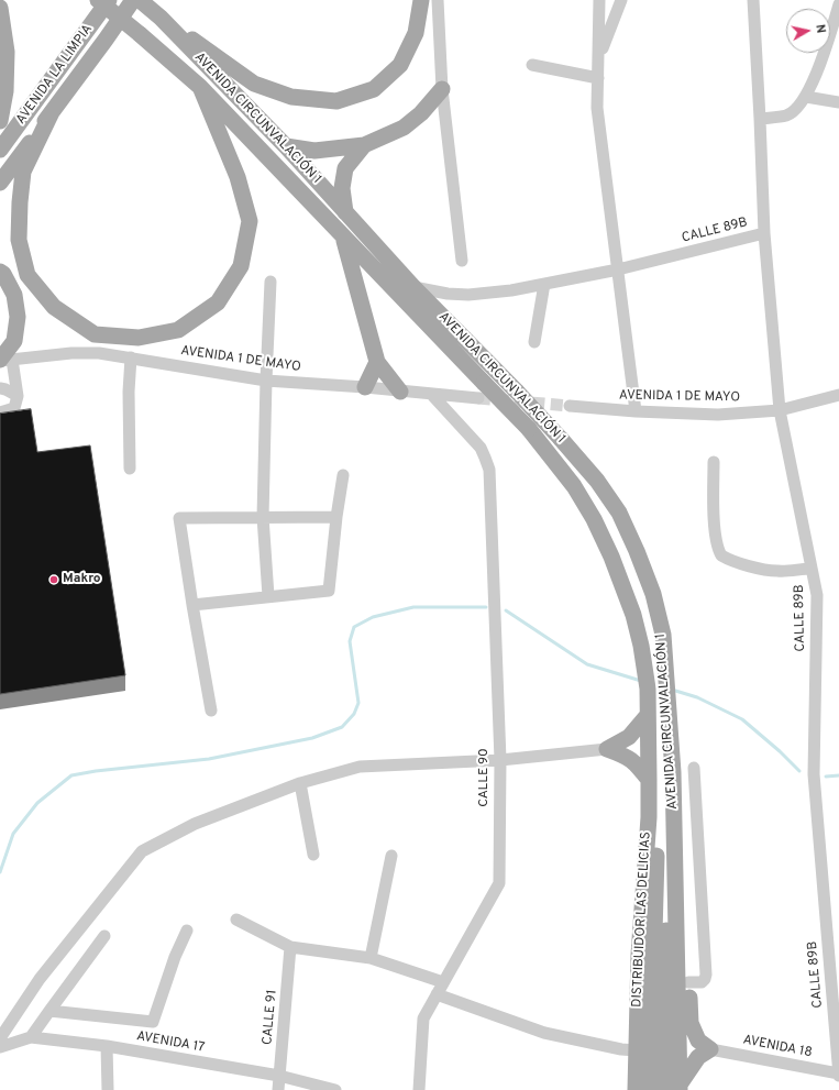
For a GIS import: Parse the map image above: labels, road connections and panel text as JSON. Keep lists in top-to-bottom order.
{
  "streets": {
    "main road": ["AVENIDA LA LIMPIA", "AVENIDA CIRCUNVALACIÓN 1", "DISTRIBUIDOR LAS DELICIAS"],
    "street": [
      "CALLE 89B",
      "AVENIDA 1 DE MAYO",
      "CALLE 90",
      "CALLE 91",
      "AVENIDA 17",
      "AVENIDA 18"
    ]
  },
  "crossings": [
    ["AVENIDA CIRCUNVALACIÓN 1", "CALLE 89B"],
    ["AVENIDA CIRCUNVALACIÓN 1", "AVENIDA 1 DE MAYO"],
    ["AVENIDA CIRCUNVALACIÓN 1", "DISTRIBUIDOR LAS DELICIAS"],
    ["CALLE 89B", "AVENIDA 1 DE MAYO"],
    ["CALLE 89B", "AVENIDA 18"],
    ["AVENIDA 1 DE MAYO", "CALLE 90"],
    ["CALLE 91", "AVENIDA 17"]
  ],
  "places": ["Makro"],
  "north": "right"
}
